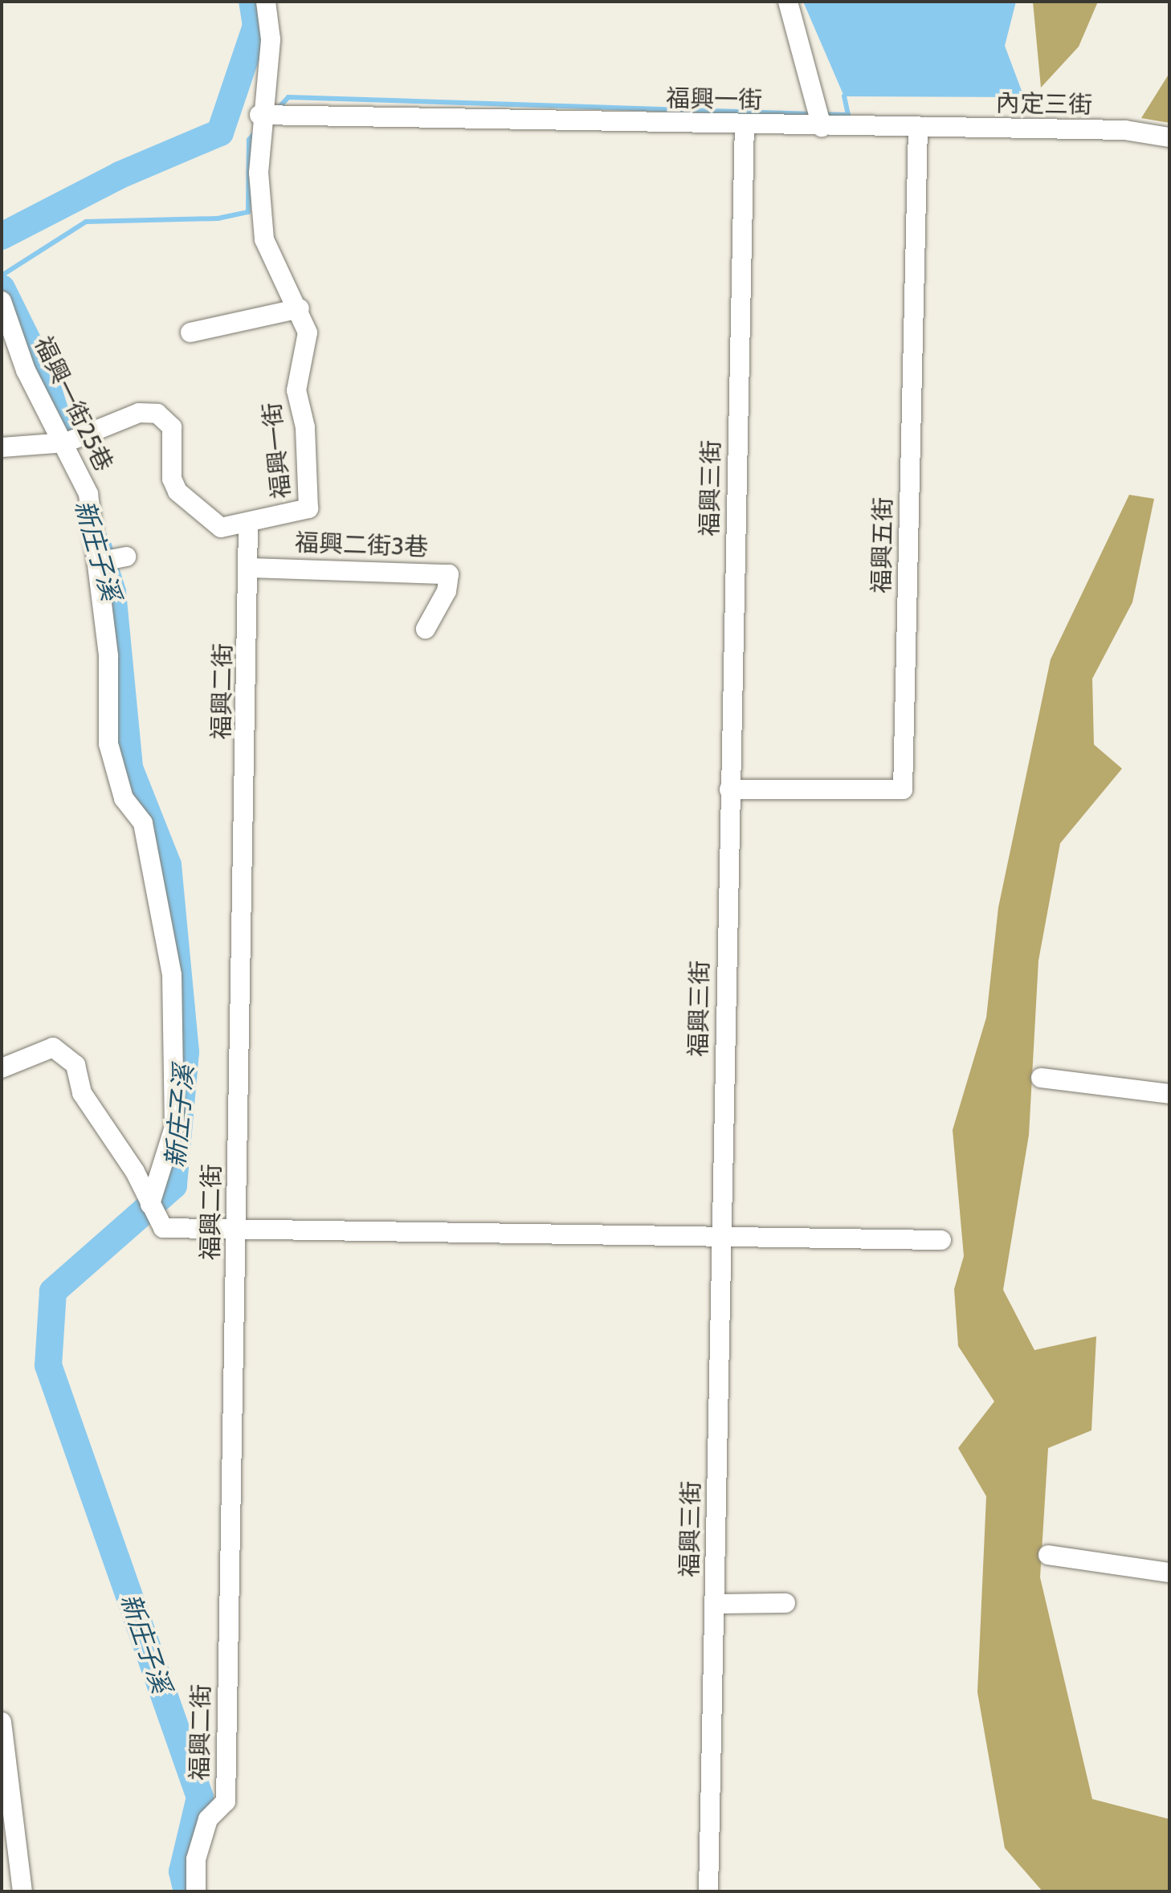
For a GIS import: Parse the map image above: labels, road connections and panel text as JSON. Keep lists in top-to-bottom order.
{
  "streets": {
    "street": [
      "福興一街",
      "內定三街",
      "福興一街25巷",
      "福興三街",
      "福興二街3巷",
      "福興五街",
      "福興二街"
    ]
  },
  "crossings": [
    ["福興一街", "內定三街"],
    ["福興一街", "福興一街25巷"],
    ["福興一街", "福興三街"],
    ["福興一街", "福興五街"],
    ["福興一街", "福興二街"],
    ["內定三街", "福興五街"],
    ["福興三街", "福興五街"],
    ["福興二街3巷", "福興二街"]
  ],
  "water": ["新庄子溪"]
}
